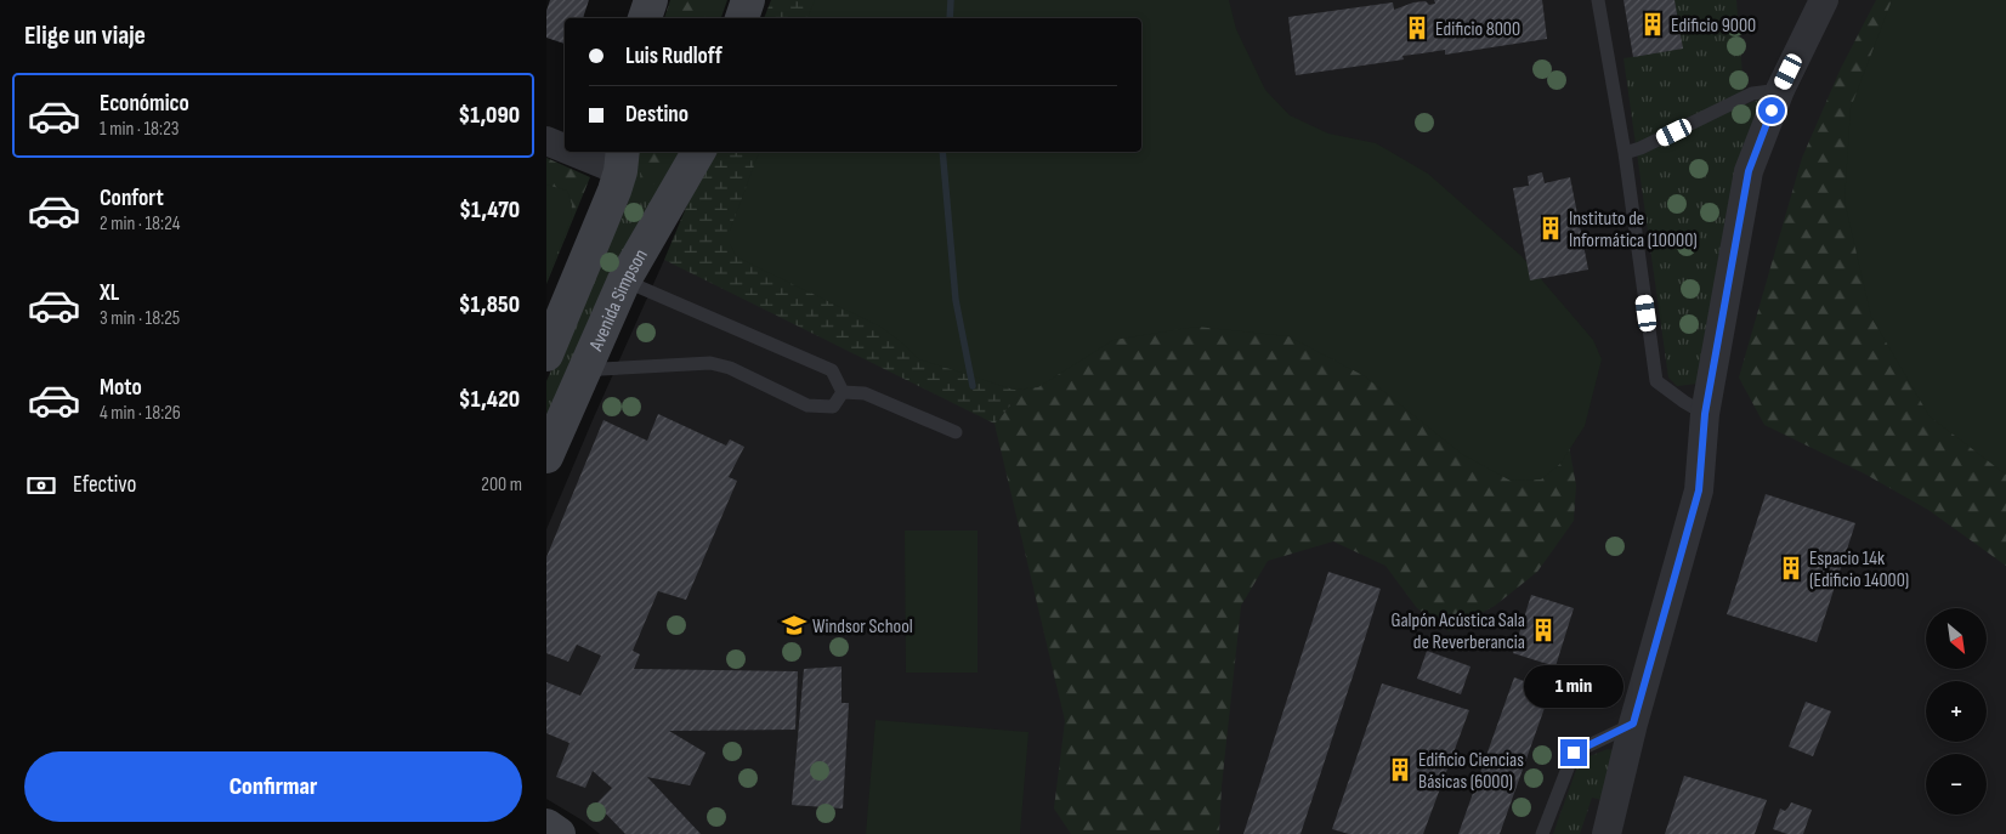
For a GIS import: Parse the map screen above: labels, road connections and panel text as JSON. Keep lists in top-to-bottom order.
{
  "streets": {
    "main road": ["Avenida Simpson"]
  },
  "places": {
    "building": [
      "Edificio 9000",
      "Edificio 8000",
      "Instituto de Informática (10000)",
      "Espacio 14k (Edificio 14000)",
      "Galpón Acústica Sala de Reverberancia",
      "Edificio Ciencias Básicas (6000)"
    ],
    "school or university": ["Windsor School"]
  },
  "north": "bottom right",
  "page": {
    "heading": "Elige un viaje",
    "banner": ["Luis Rudloff", "Destino"],
    "list": [
      {
        "name": "Económico",
        "note": "1 min · 18:23",
        "value": "$1,090"
      },
      {
        "name": "Confort",
        "note": "2 min · 18:24",
        "value": "$1,470"
      },
      {
        "name": "XL",
        "note": "3 min · 18:25",
        "value": "$1,850"
      },
      {
        "name": "Moto",
        "note": "4 min · 18:26",
        "value": "$1,420"
      }
    ],
    "pay": ["Efectivo", "200 m"],
    "map_buttons": ["+", "−"],
    "bubble": "1 min",
    "buttons": "Confirmar"
  }
}
